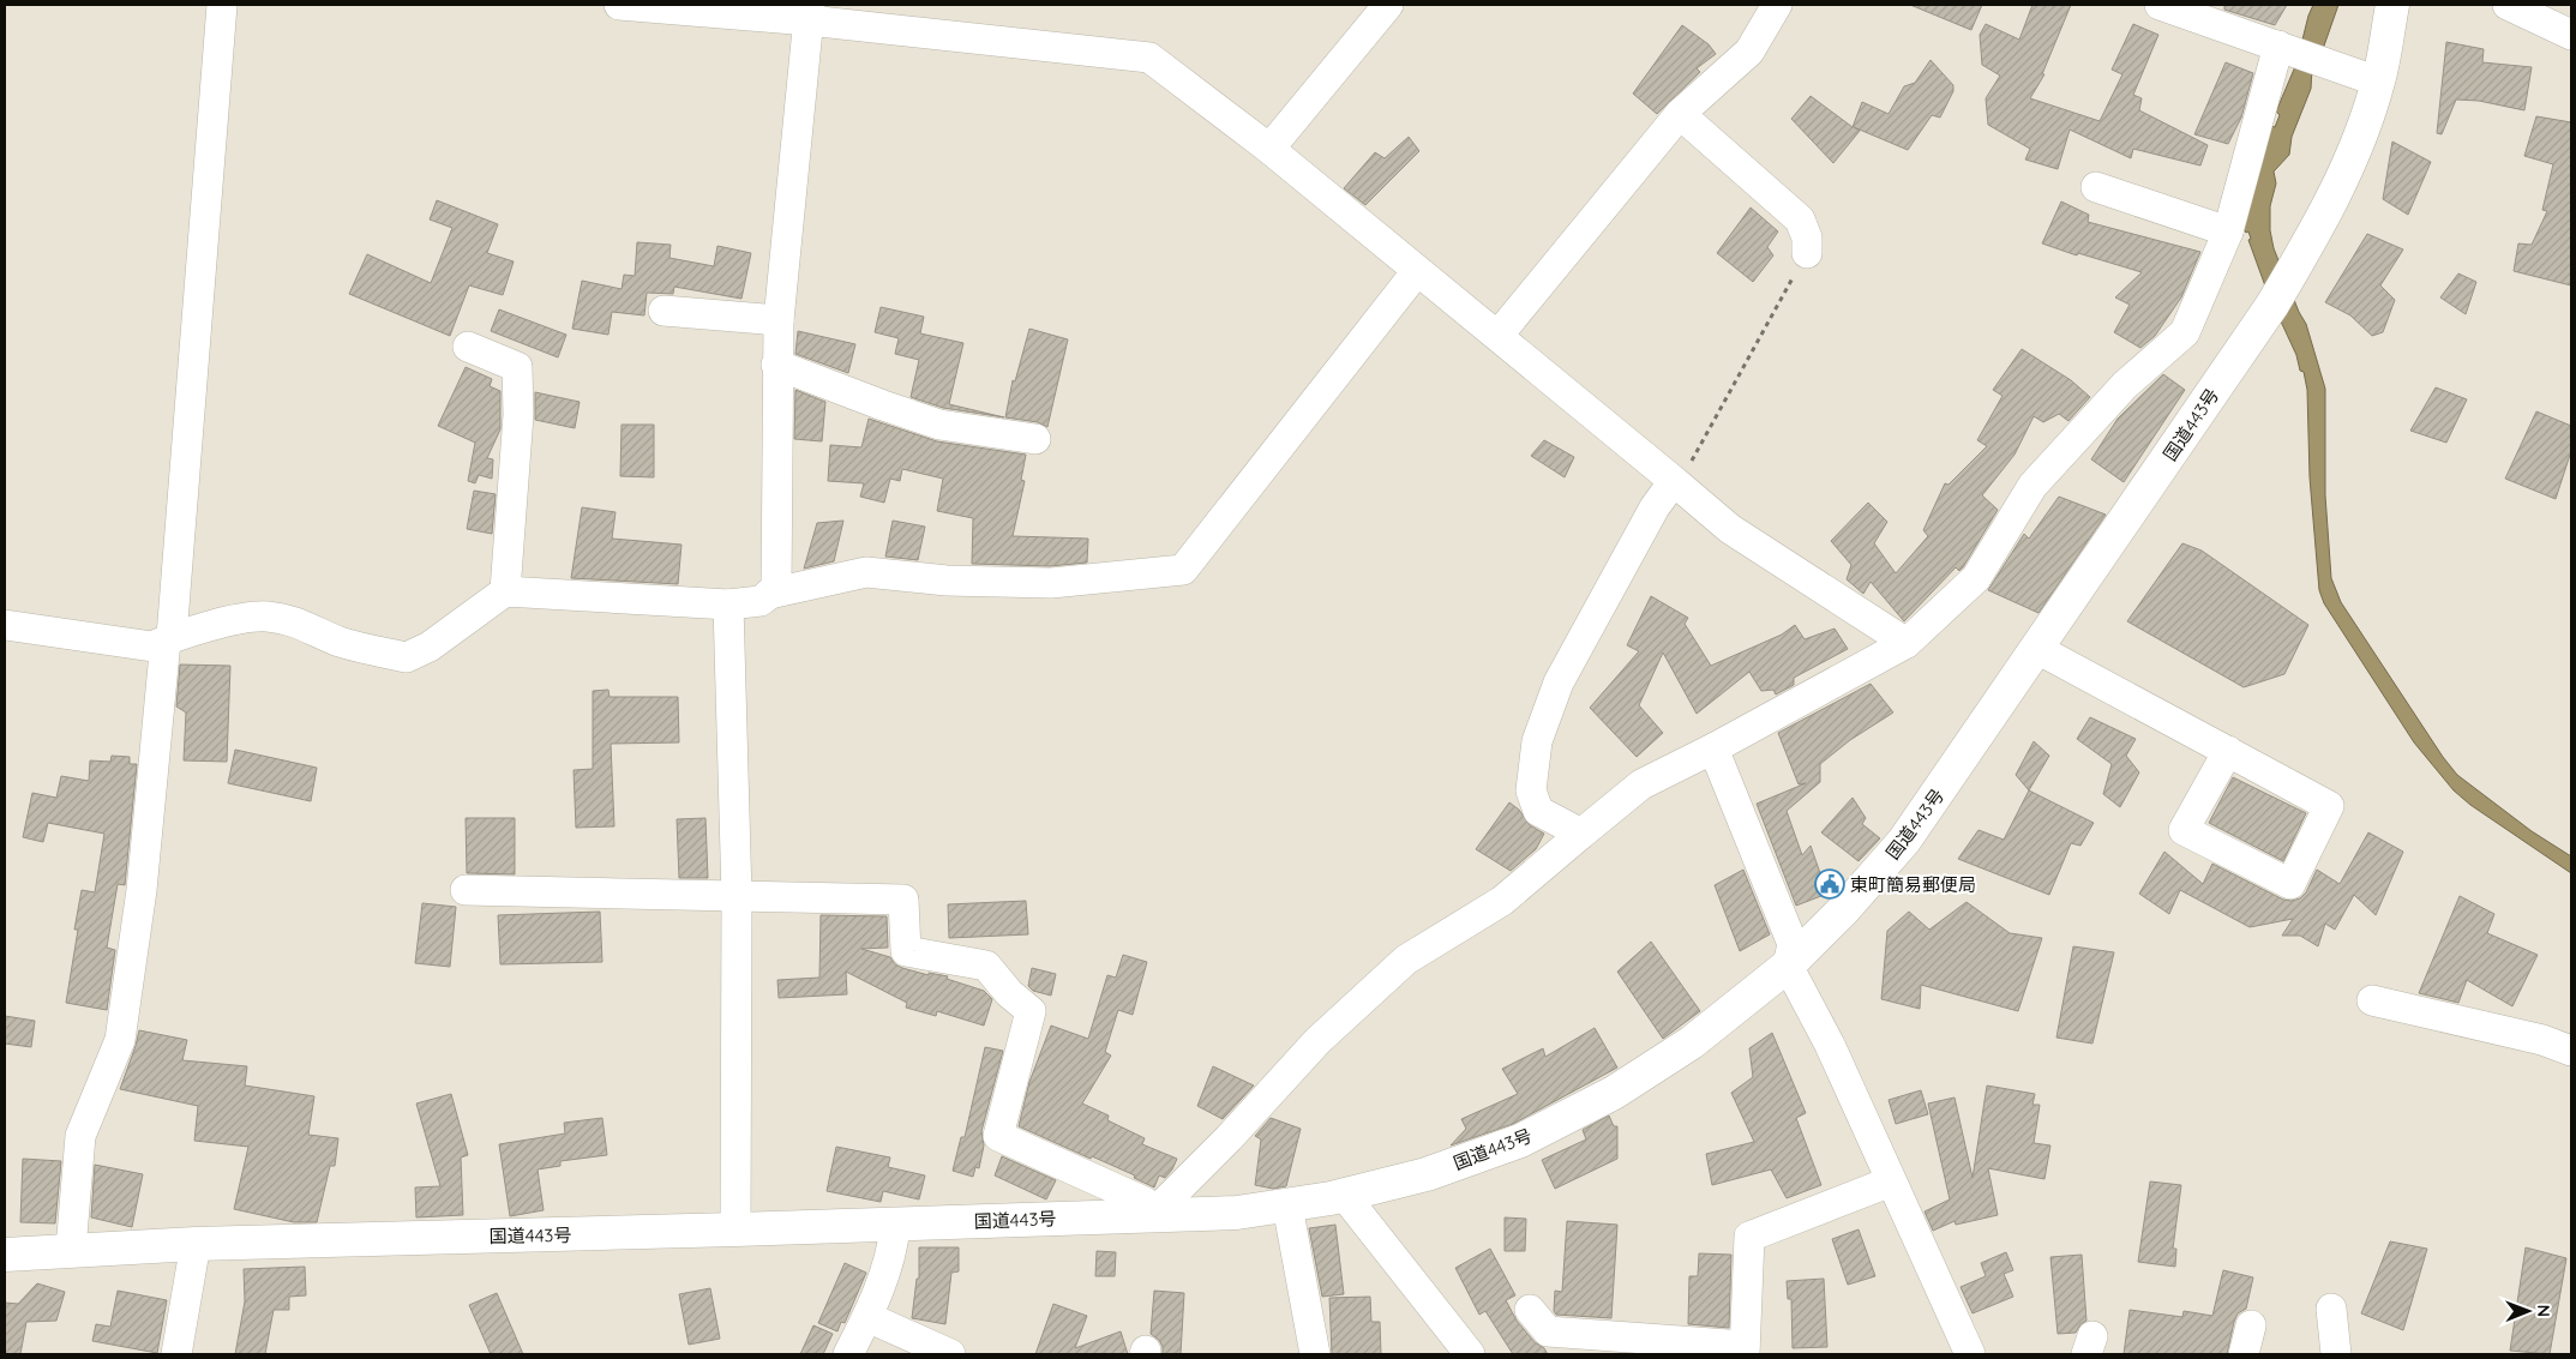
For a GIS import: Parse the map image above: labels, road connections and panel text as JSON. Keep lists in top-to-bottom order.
{
  "streets": {
    "highway": ["国道443号"]
  },
  "places": {
    "public building": ["東町簡易郵便局"]
  },
  "north": "right"
}
